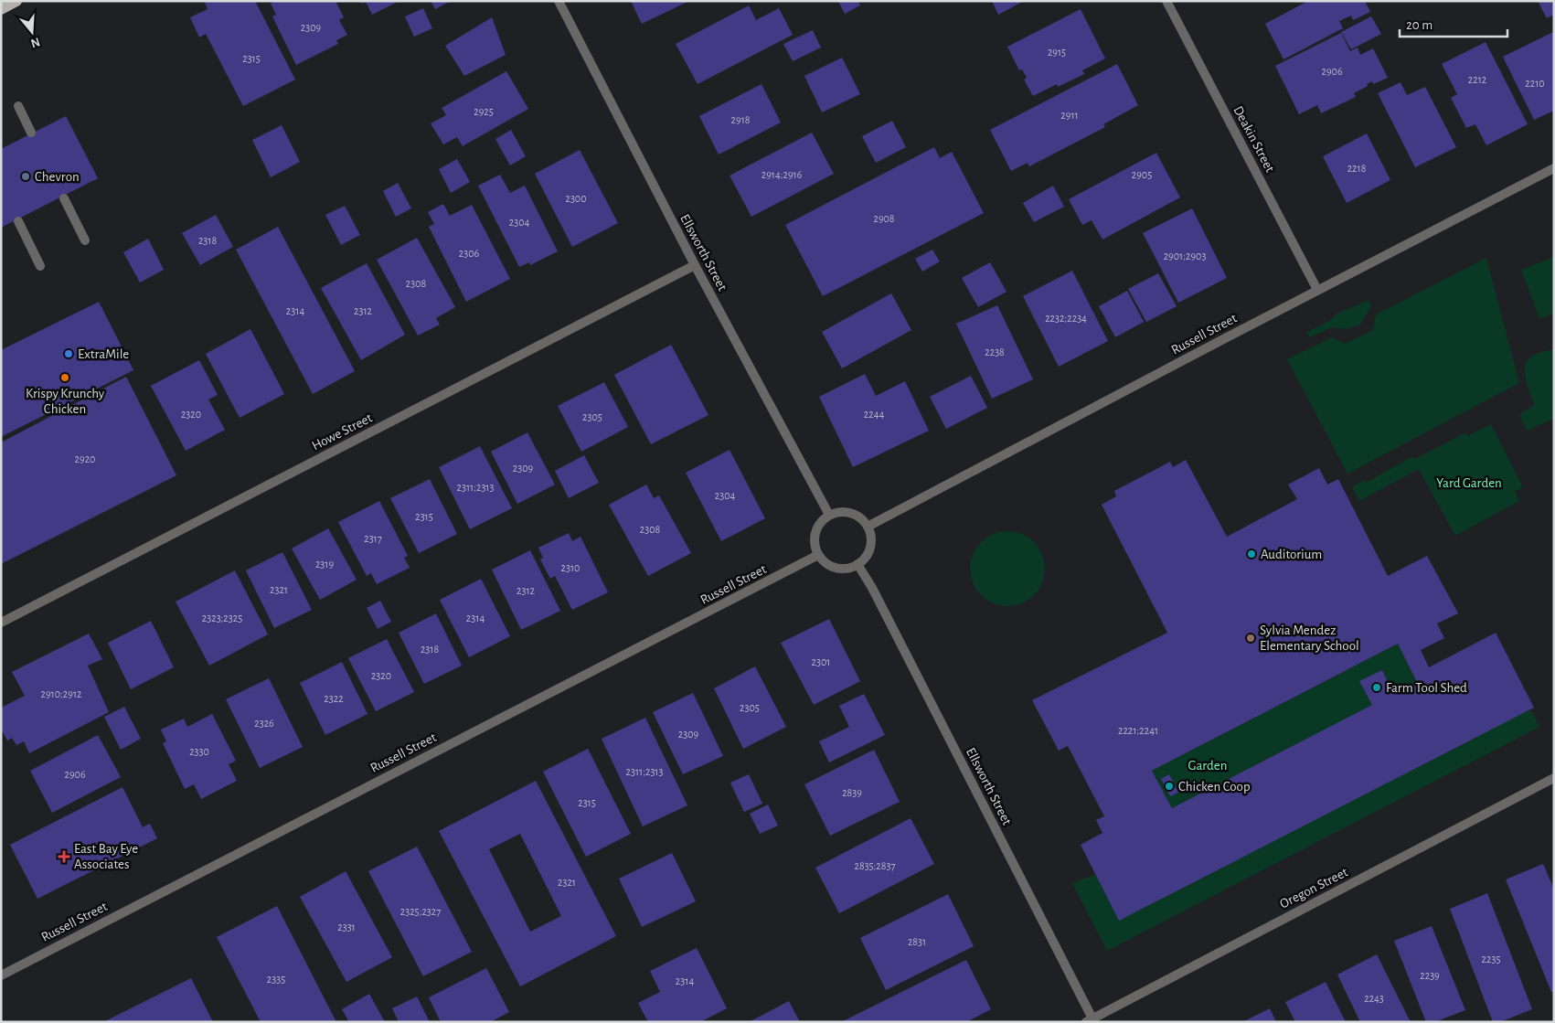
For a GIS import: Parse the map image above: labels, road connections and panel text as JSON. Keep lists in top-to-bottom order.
{
  "streets": {
    "street": [
      "Deakin Street",
      "Ellsworth Street",
      "Russell Street",
      "Howe Street",
      "Oregon Street"
    ]
  },
  "crossings": [
    ["Deakin Street", "Russell Street"],
    ["Ellsworth Street", "Russell Street"],
    ["Ellsworth Street", "Howe Street"],
    ["Ellsworth Street", "Oregon Street"]
  ],
  "parks": ["Yard Garden", "Garden"],
  "places": {
    "other": [
      "Chevron",
      "ExtraMile",
      "Krispy Krunchy Chicken",
      "Auditorium",
      "Sylvia Mendez Elementary School",
      "Farm Tool Shed",
      "Chicken Coop"
    ],
    "health": ["East Bay Eye Associates"]
  },
  "house_numbers": [
    "2309",
    "2915",
    "2315",
    "2906",
    "2212",
    "2210",
    "2925",
    "2911",
    "2918",
    "2218",
    "2914;2916",
    "2905",
    "2300",
    "2908",
    "2304",
    "2318",
    "2306",
    "2901;2903",
    "2308",
    "2314",
    "2312",
    "2232;2234",
    "2238",
    "2320",
    "2244",
    "2305",
    "2920",
    "2309",
    "2311;2313",
    "2304",
    "2315",
    "2308",
    "2317",
    "2319",
    "2310",
    "2321",
    "2312",
    "2323;2325",
    "2314",
    "2318",
    "2301",
    "2320",
    "2910;2912",
    "2322",
    "2305",
    "2326",
    "2221;2241",
    "2309",
    "2330",
    "2311;2313",
    "2906",
    "2839",
    "2315",
    "2835;2837",
    "2321",
    "2325;2327",
    "2331",
    "2831",
    "2235",
    "2239",
    "2335",
    "2314",
    "2243"
  ],
  "scale_bar": "20 m",
  "north": "bottom"
}
